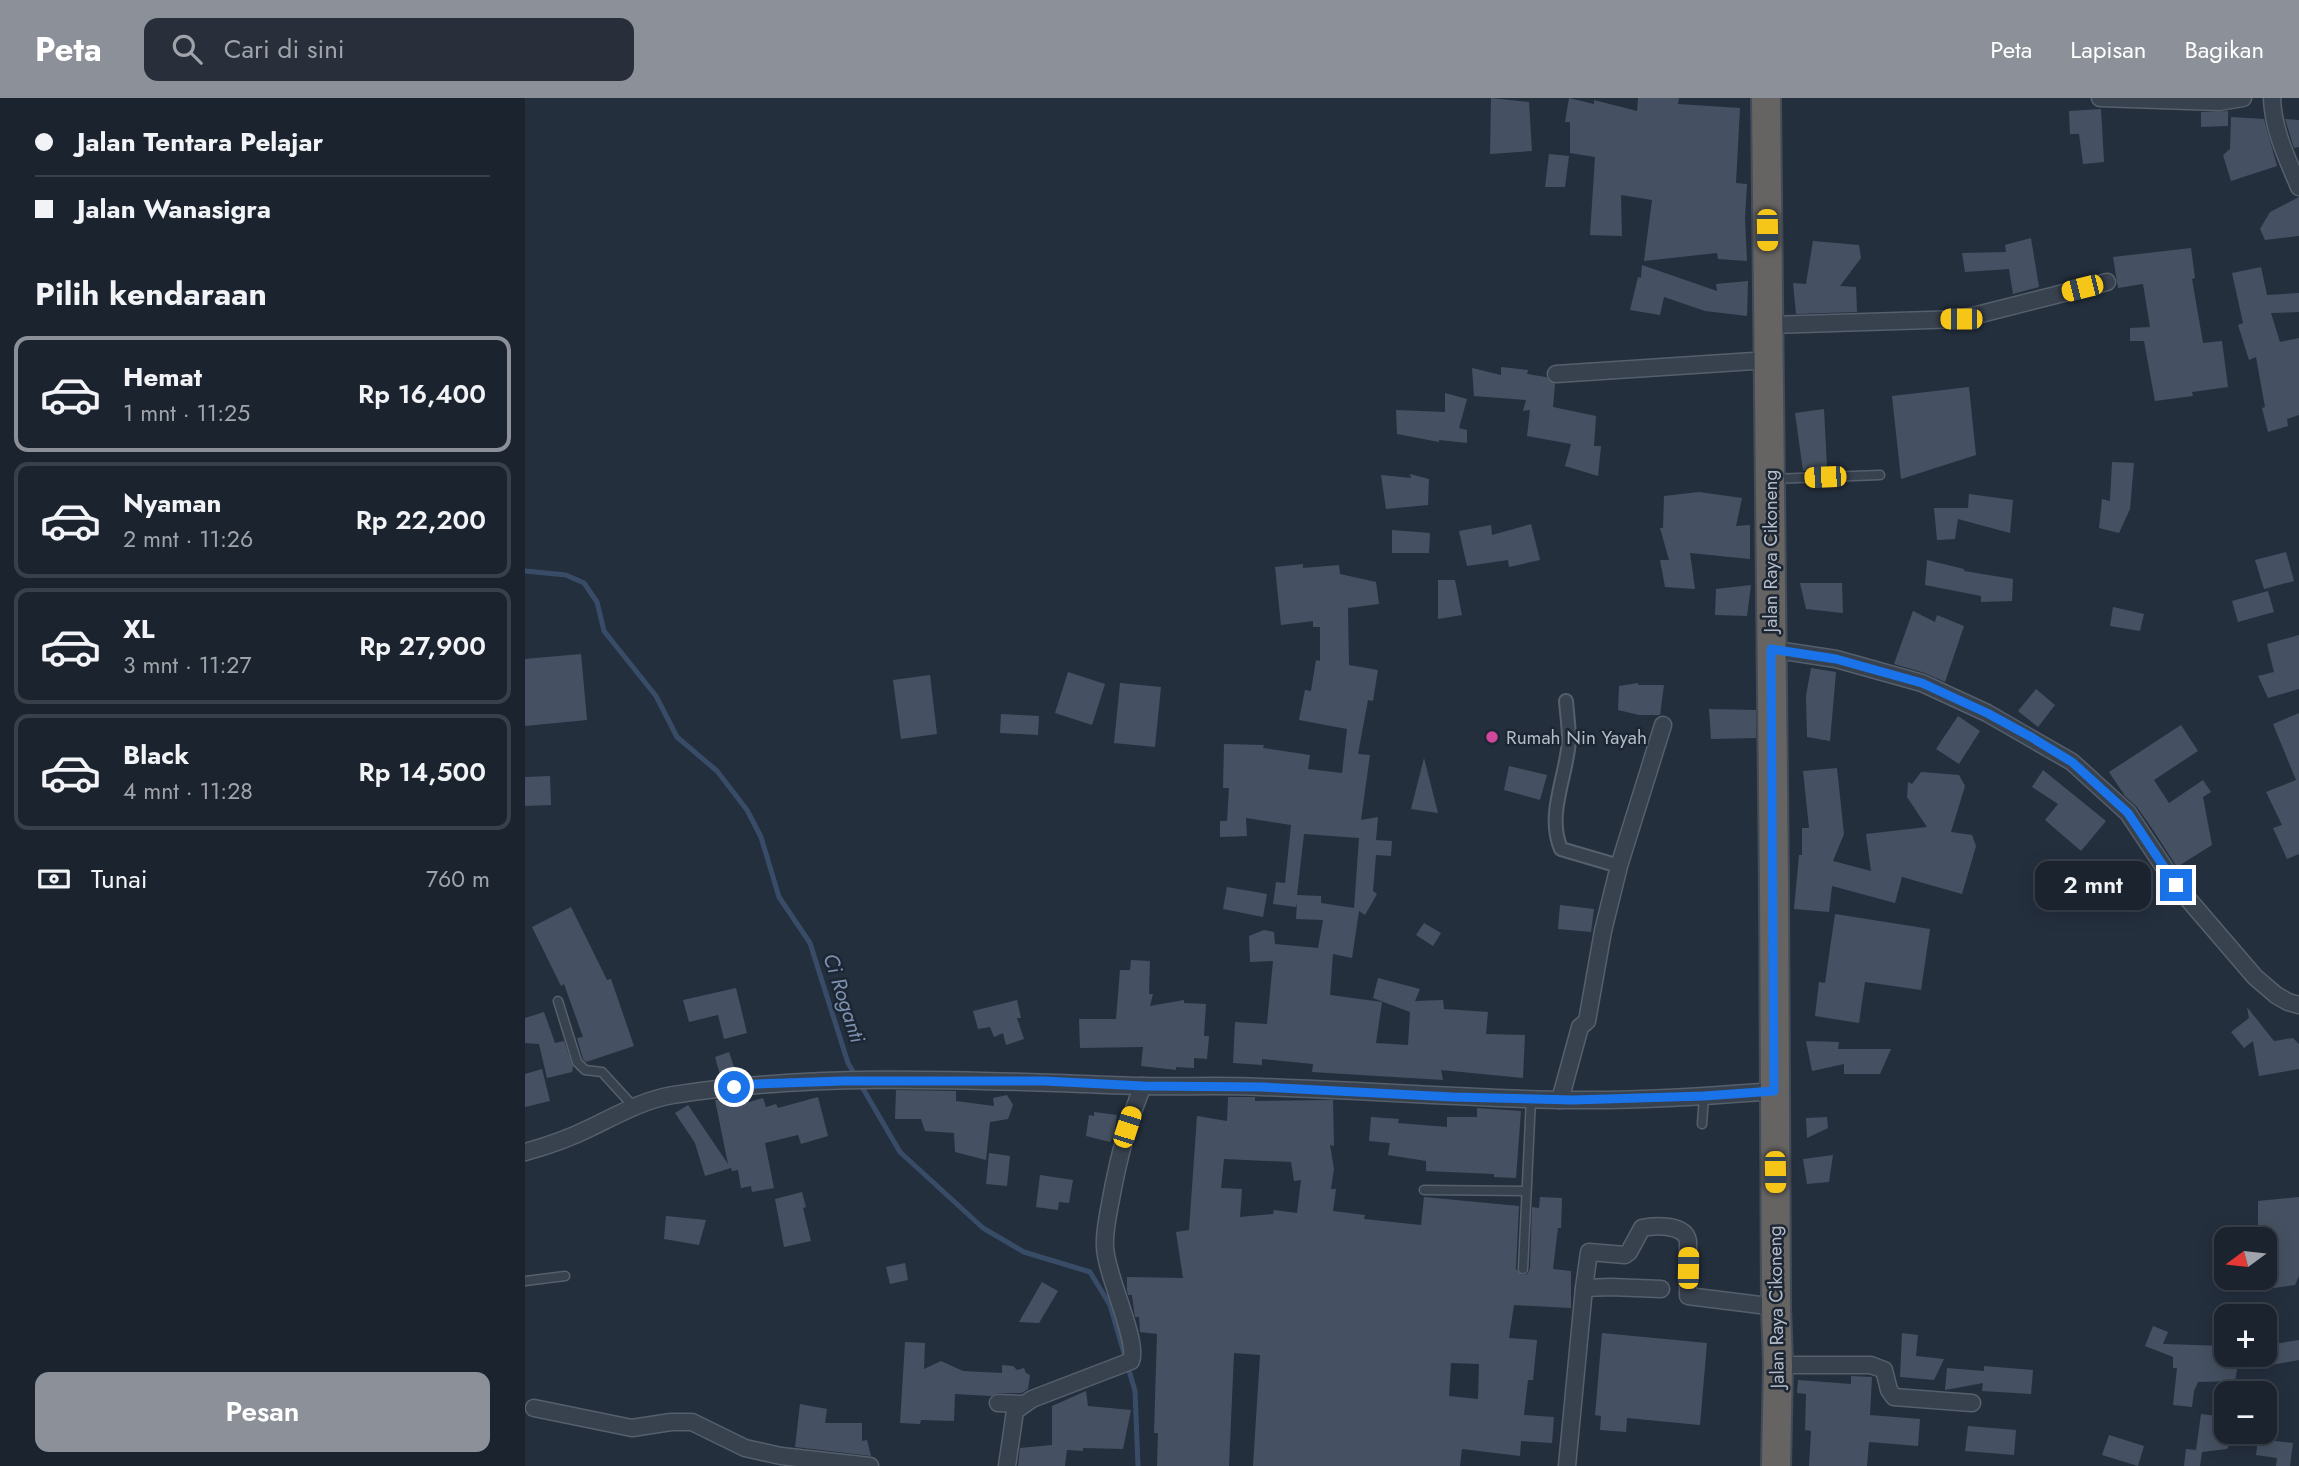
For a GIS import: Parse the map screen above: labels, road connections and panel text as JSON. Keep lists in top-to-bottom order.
{
  "streets": {
    "highway": ["Jalan Raya Cikoneng"]
  },
  "water": ["Ci Roganti"],
  "places": ["Rumah Nin Yayah"],
  "north": "left",
  "page": {
    "header": "Peta",
    "search": "Cari di sini",
    "nav": ["Peta", "Lapisan", "Bagikan"],
    "banner": ["Jalan Tentara Pelajar", "Jalan Wanasigra"],
    "heading": "Pilih kendaraan",
    "list": [
      {
        "name": "Hemat",
        "note": "1 mnt · 11:25",
        "value": "Rp 16,400"
      },
      {
        "name": "Nyaman",
        "note": "2 mnt · 11:26",
        "value": "Rp 22,200"
      },
      {
        "name": "XL",
        "note": "3 mnt · 11:27",
        "value": "Rp 27,900"
      },
      {
        "name": "Black",
        "note": "4 mnt · 11:28",
        "value": "Rp 14,500"
      }
    ],
    "pay": ["Tunai", "760 m"],
    "bubble": "2 mnt",
    "map_buttons": ["+", "−"],
    "buttons": "Pesan"
  }
}
